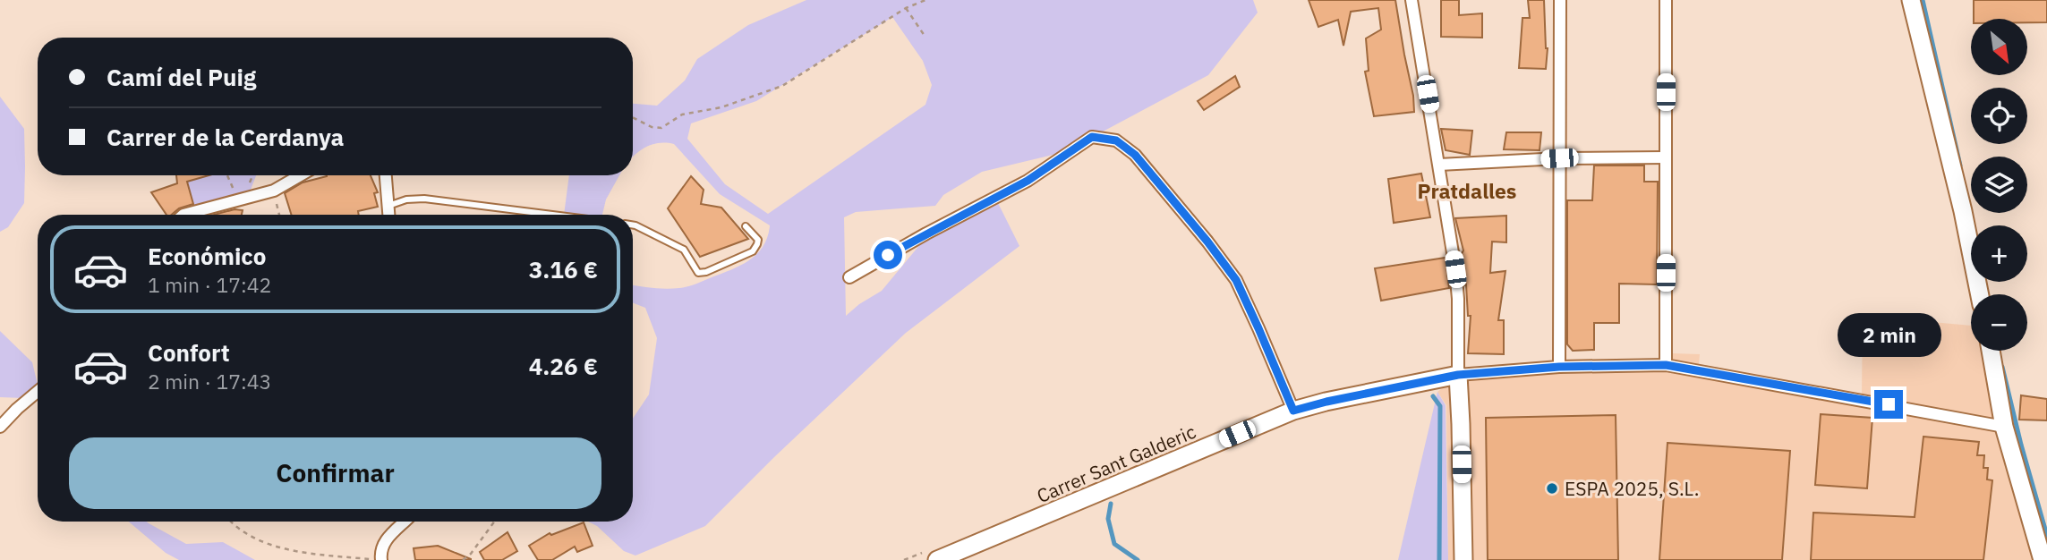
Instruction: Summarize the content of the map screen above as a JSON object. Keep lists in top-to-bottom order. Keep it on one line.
{"streets":{"street":["Carrer Sant Galderic"]},"districts":["Pratdalles"],"places":["ESPA 2025, S.L."],"north":"bottom right","page":{"map_buttons":["+","−"],"banner":["Camí del Puig","Carrer de la Cerdanya"],"list":[{"name":"Económico","note":"1 min · 17:42","value":"3.16 €"},{"name":"Confort","note":"2 min · 17:43","value":"4.26 €"}],"bubble":"2 min","buttons":"Confirmar"}}
